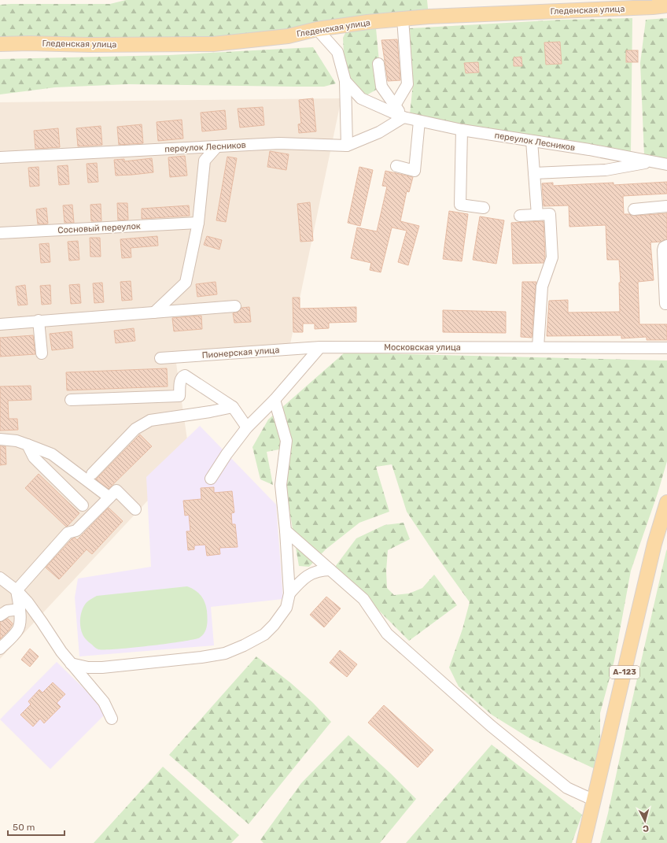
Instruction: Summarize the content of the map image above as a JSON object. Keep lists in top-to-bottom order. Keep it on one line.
{"streets":{"main road":["Гледенская улица","А-123"],"street":["переулок Лесников","Сосновый переулок","Московская улица","Пионерская улица"]},"crossings":[["Гледенская улица","переулок Лесников"],["Московская улица","Пионерская улица"]],"scale_bar":"50 m","north":"bottom"}
